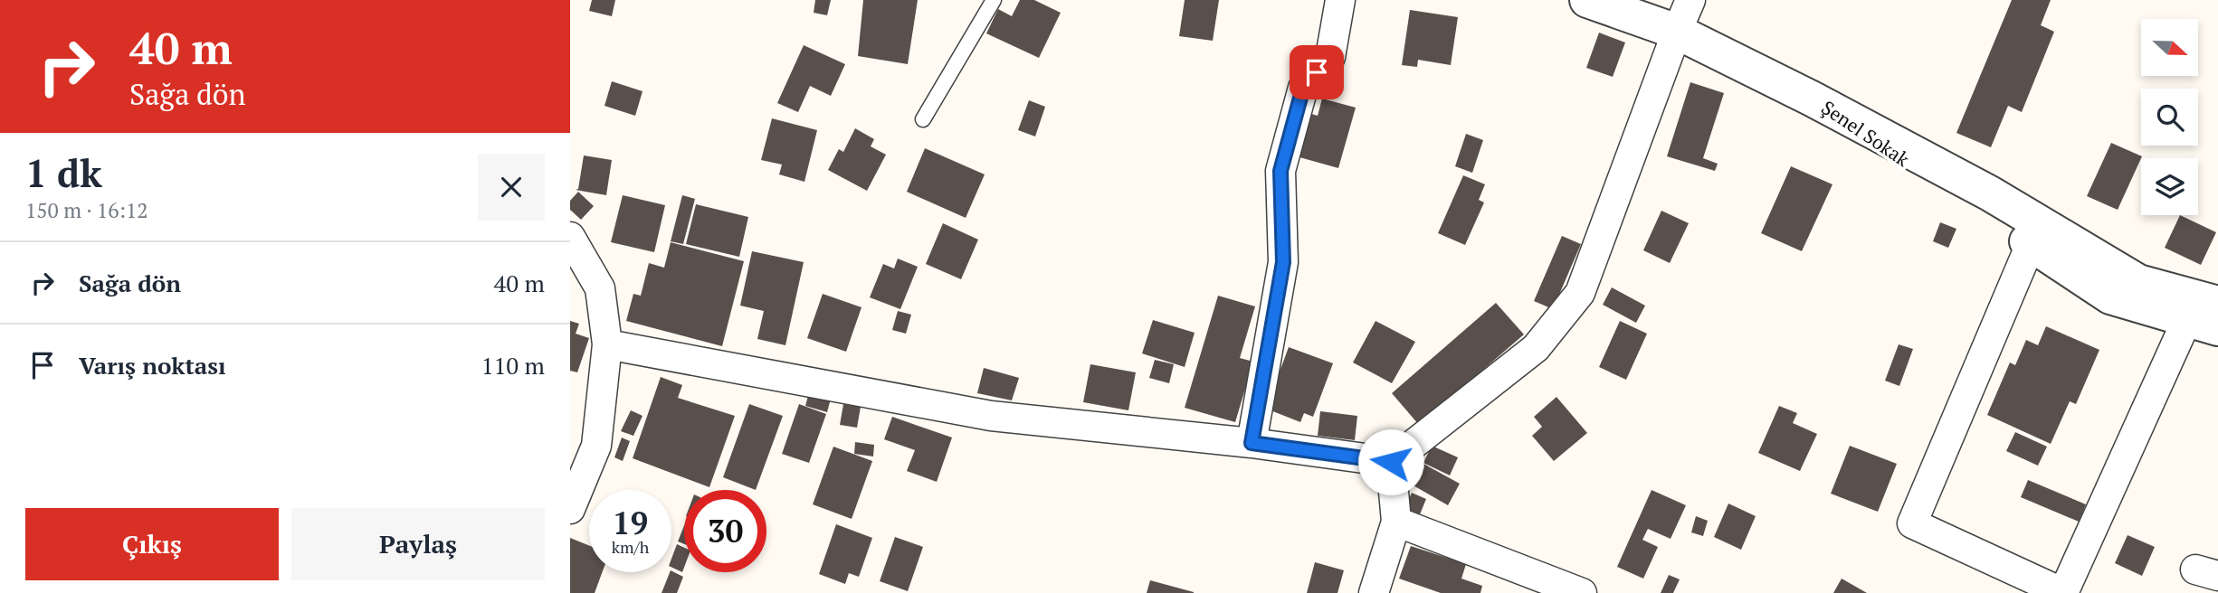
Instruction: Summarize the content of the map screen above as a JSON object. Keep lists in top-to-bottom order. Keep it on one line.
{"streets":{"street":["Şenel Sokak"]},"north":"right","page":{"turn":["40 m","Sağa dön"],"heading":["1 dk","150 m · 16:12"],"list":[{"name":"Sağa dön","value":"40 m"},{"name":"Varış noktası","value":"110 m"}],"speed":"19 km/h","limit":"30","buttons":["Çıkış","Paylaş"]}}
